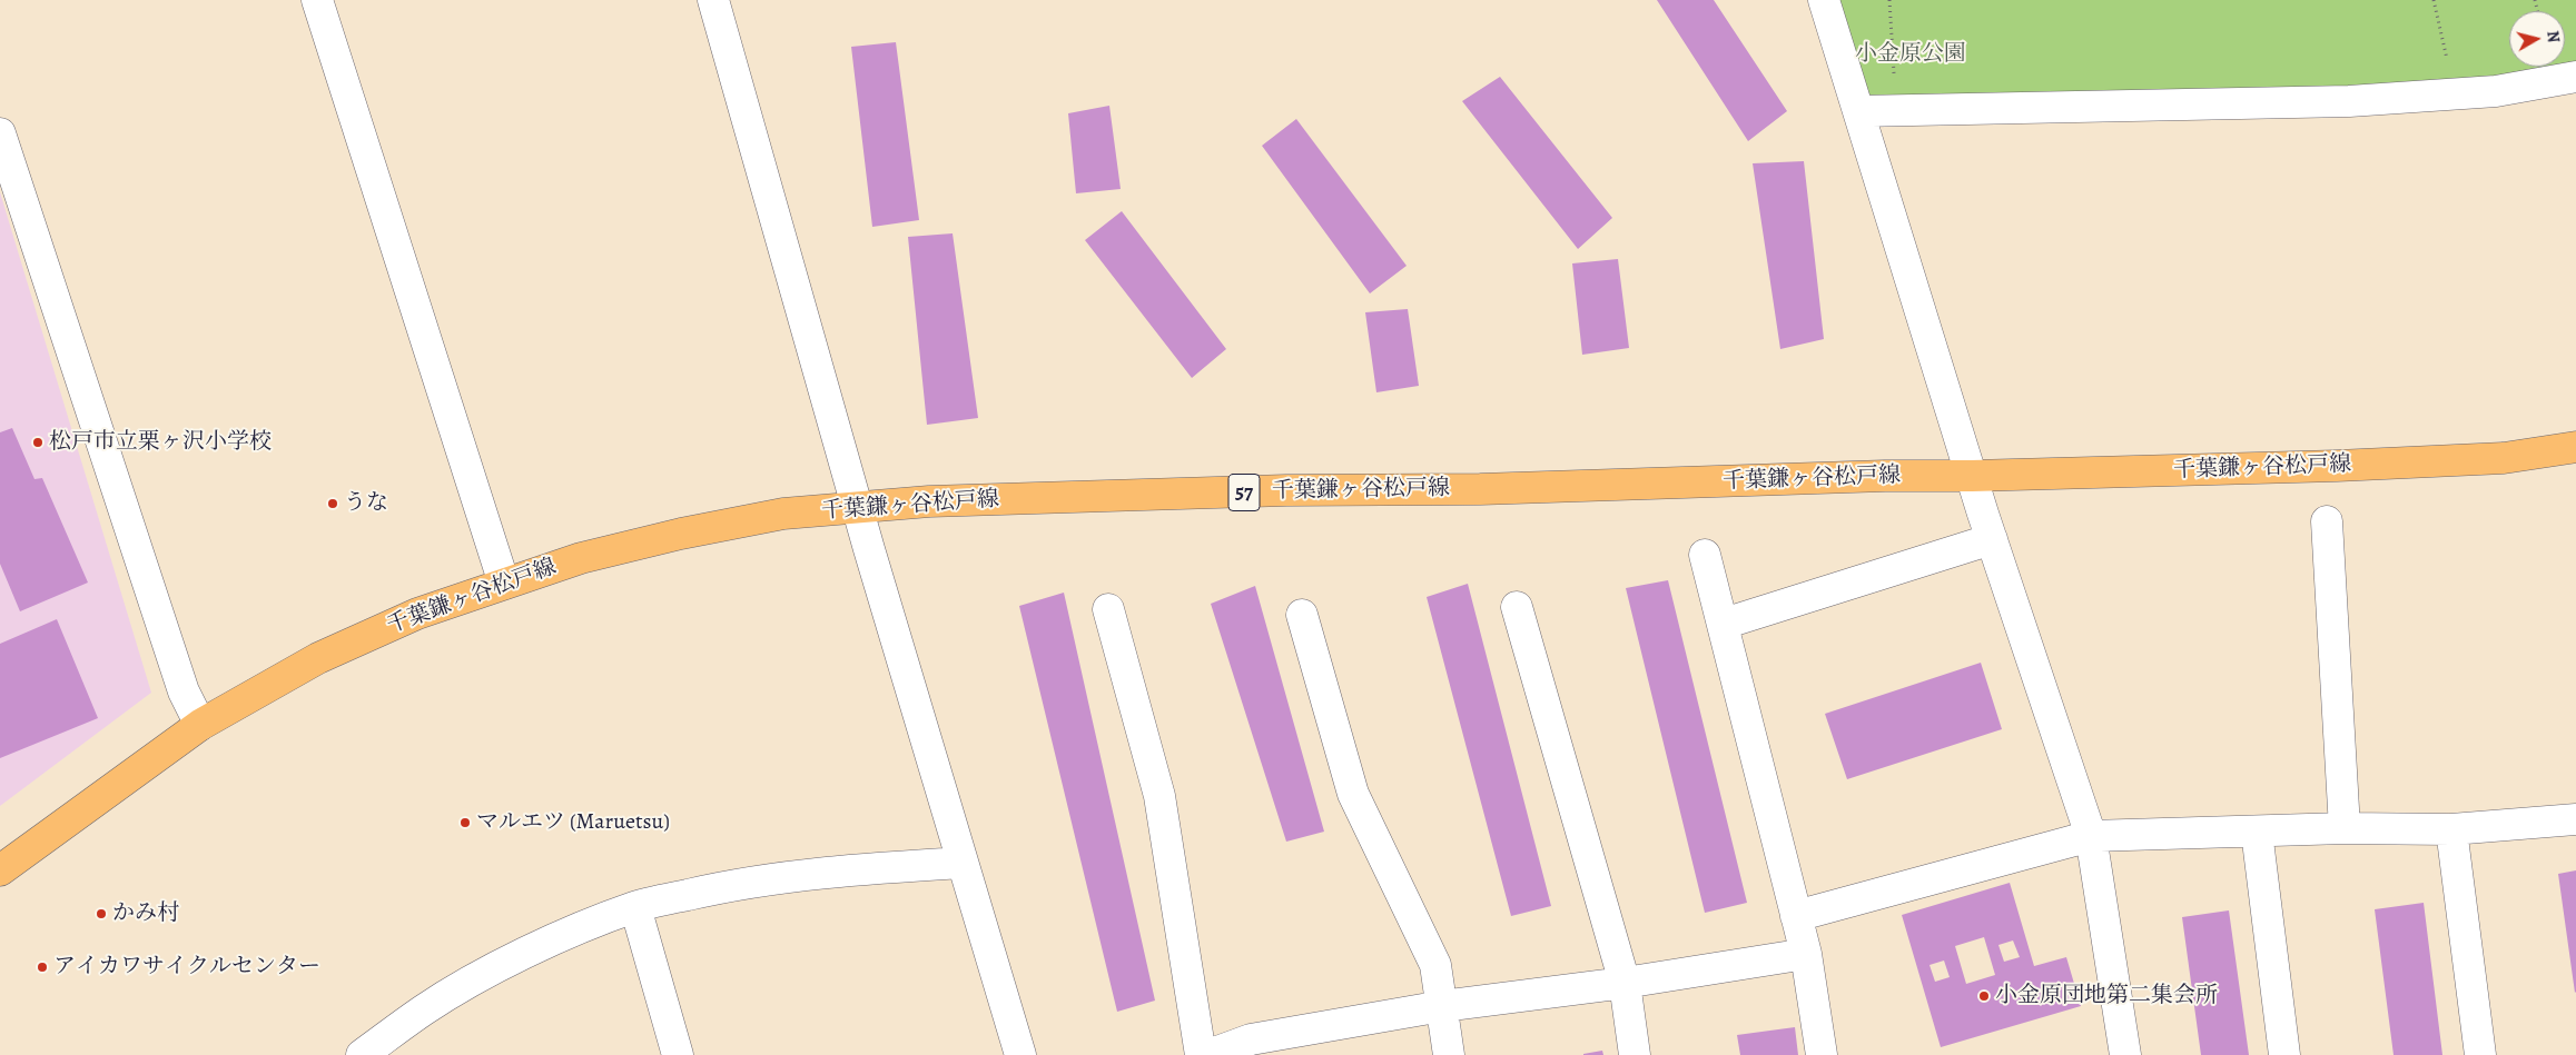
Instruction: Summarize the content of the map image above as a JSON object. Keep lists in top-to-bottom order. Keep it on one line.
{"streets":{"main road":["千葉鎌ヶ谷松戸線","57"]},"parks":["小金原公園"],"places":["松戸市立栗ヶ沢小学校","うな","マルエツ (Maruetsu)","かみ村","アイカワサイクルセンター","小金原団地第二集会所"],"north":"right"}
